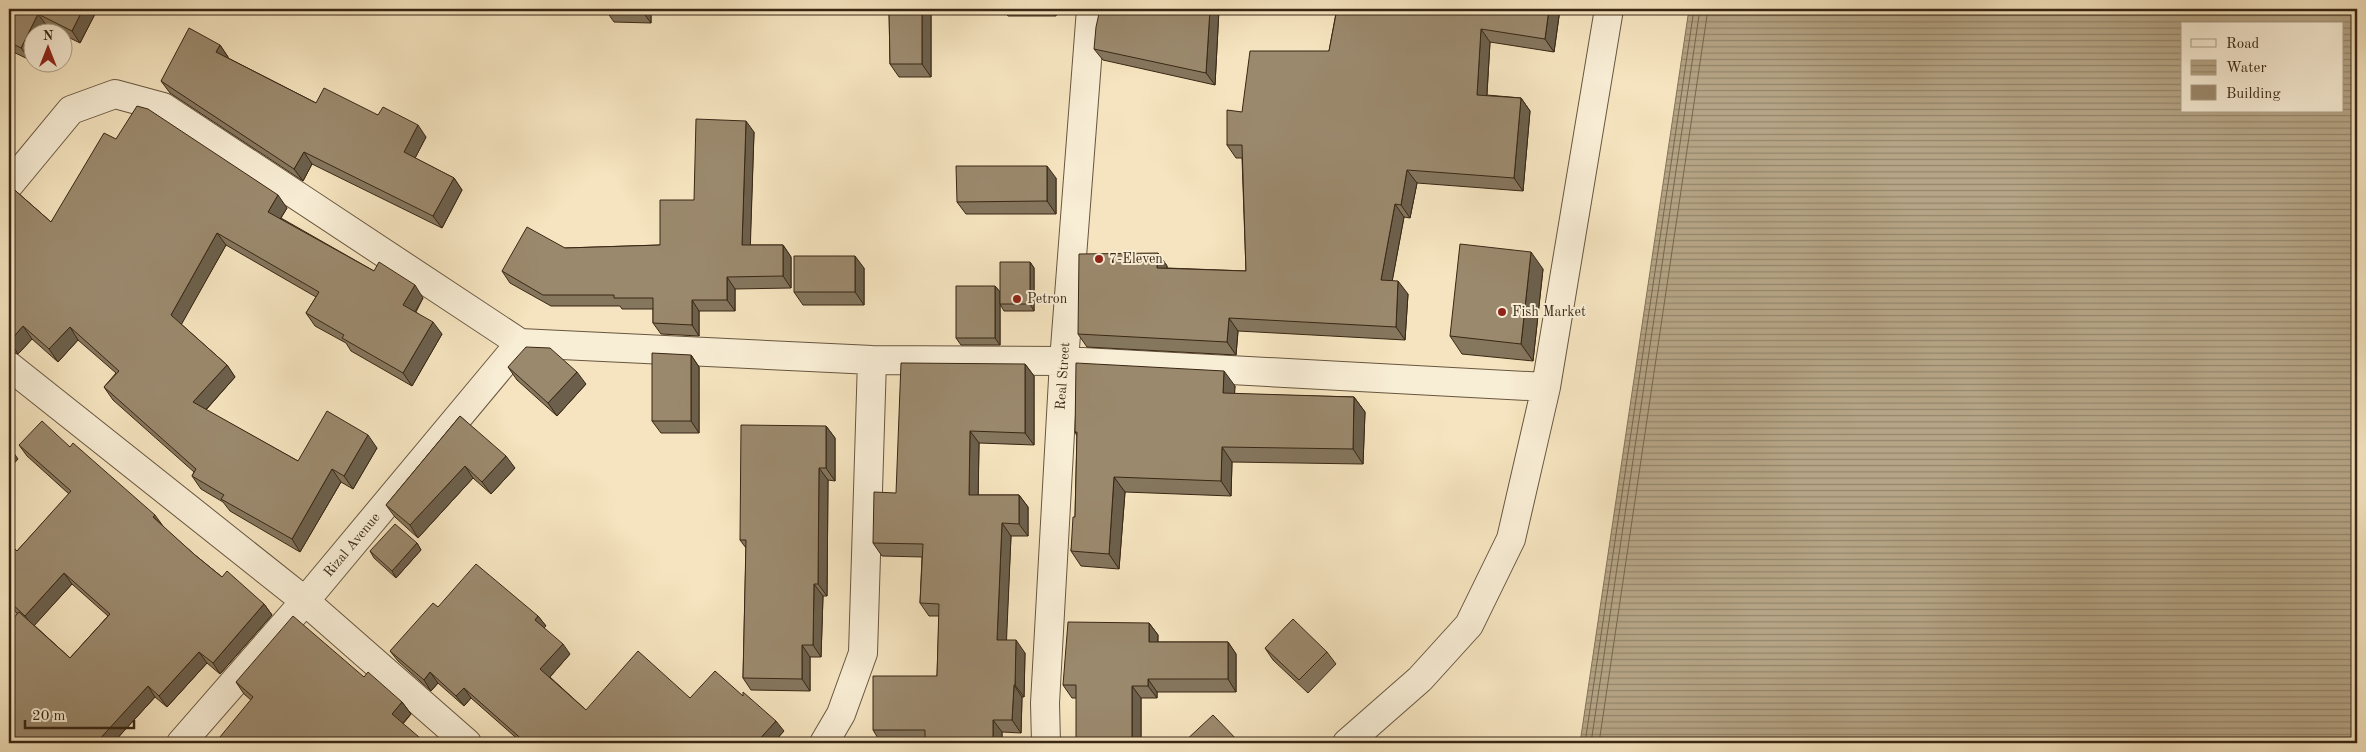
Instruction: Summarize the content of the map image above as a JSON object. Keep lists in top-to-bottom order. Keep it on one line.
{"streets":{"street":["Real Street","Rizal Avenue"]},"places":["7-Eleven","Petron","Fish Market"],"legend":["Road","Water","Building"],"scale_bar":"20 m","north":"top"}
